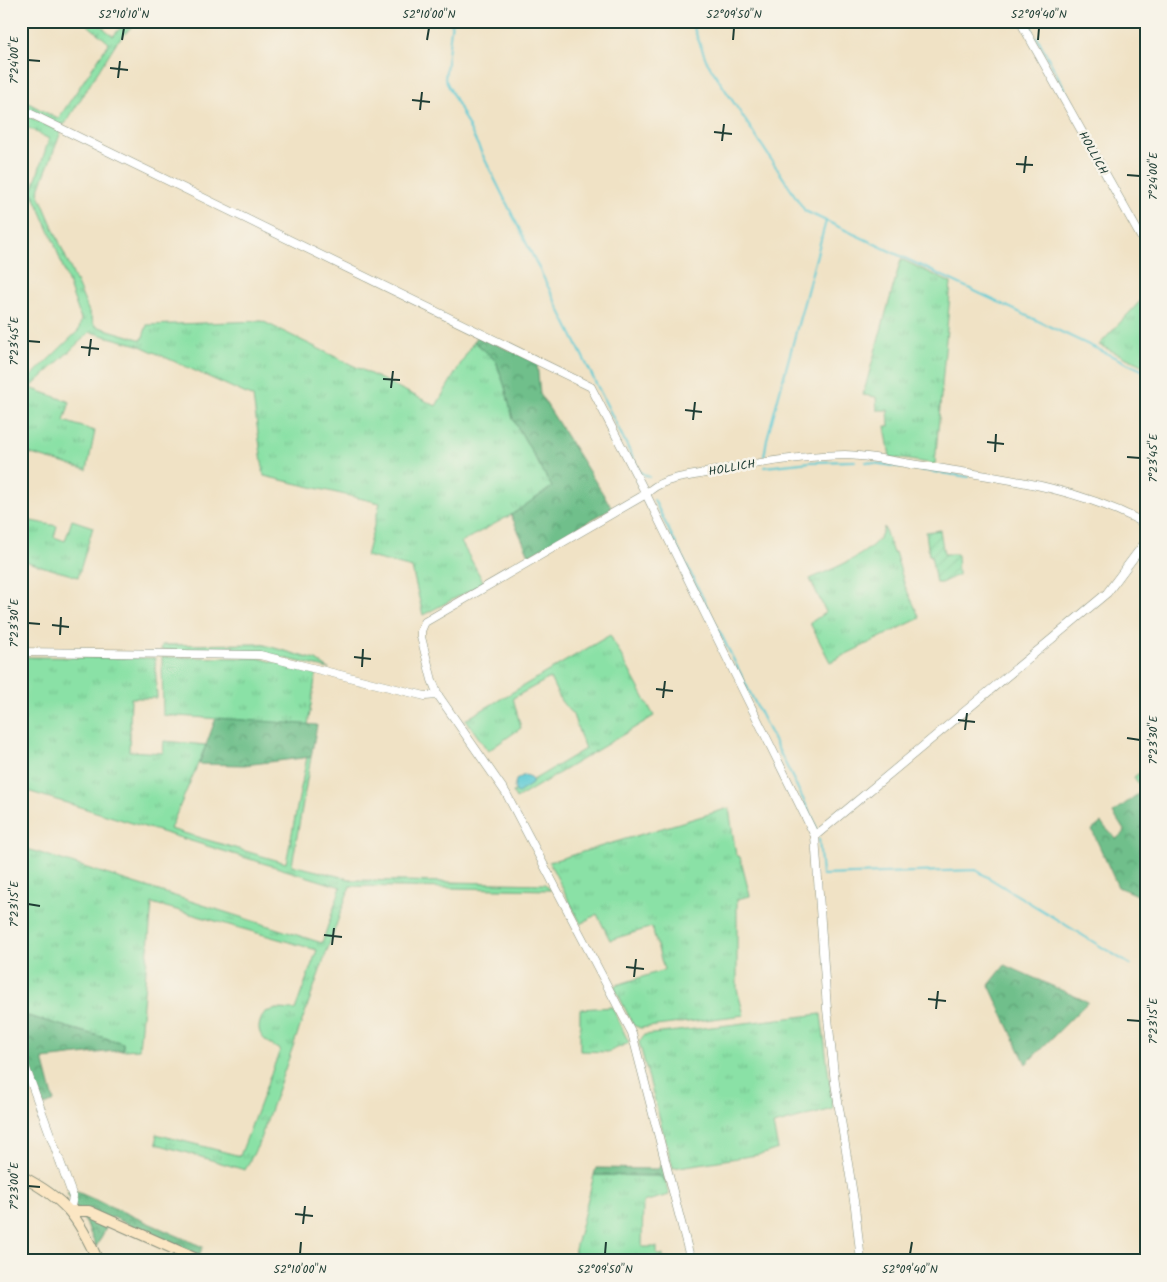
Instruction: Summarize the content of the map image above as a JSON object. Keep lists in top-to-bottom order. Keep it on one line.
{"streets":{"street":["HOLLICH"]},"coordinates":["52°10'10\"N","52°10'00\"N","52°09'50\"N","52°09'40\"N","7°24'00\"E","7°23'45\"E","7°23'30\"E","7°23'15\"E","7°23'00\"E"]}
